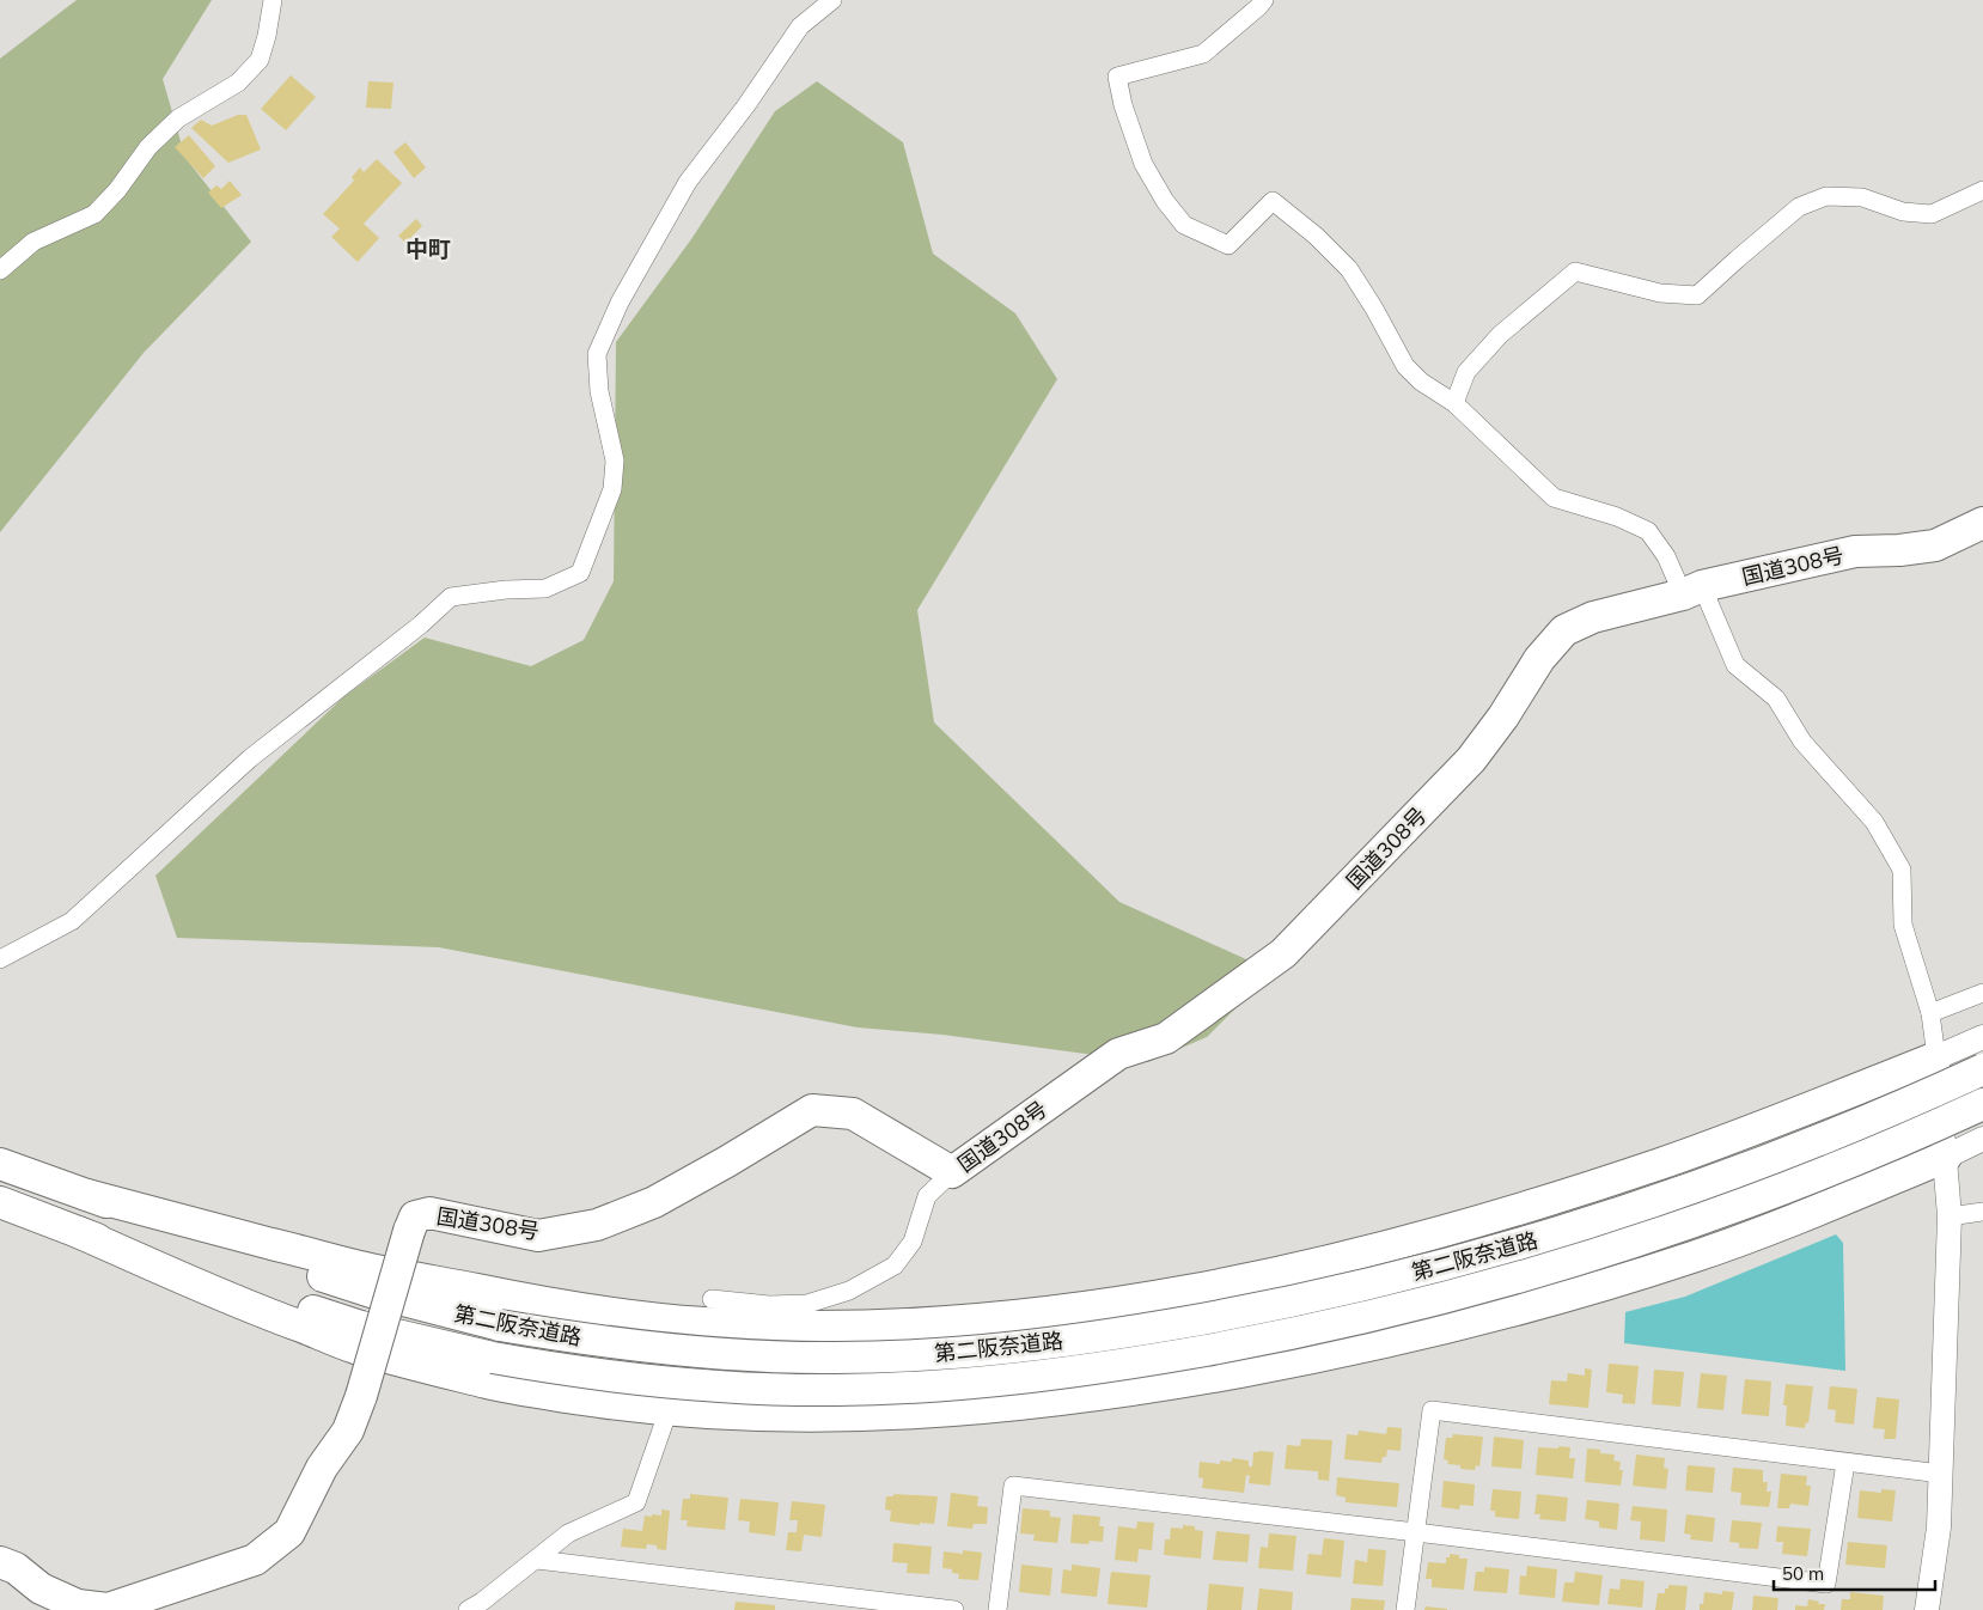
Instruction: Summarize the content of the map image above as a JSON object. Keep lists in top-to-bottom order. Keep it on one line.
{"streets":{"highway":["国道308号","第二阪奈道路"]},"districts":["中町"],"scale_bar":"50 m"}
